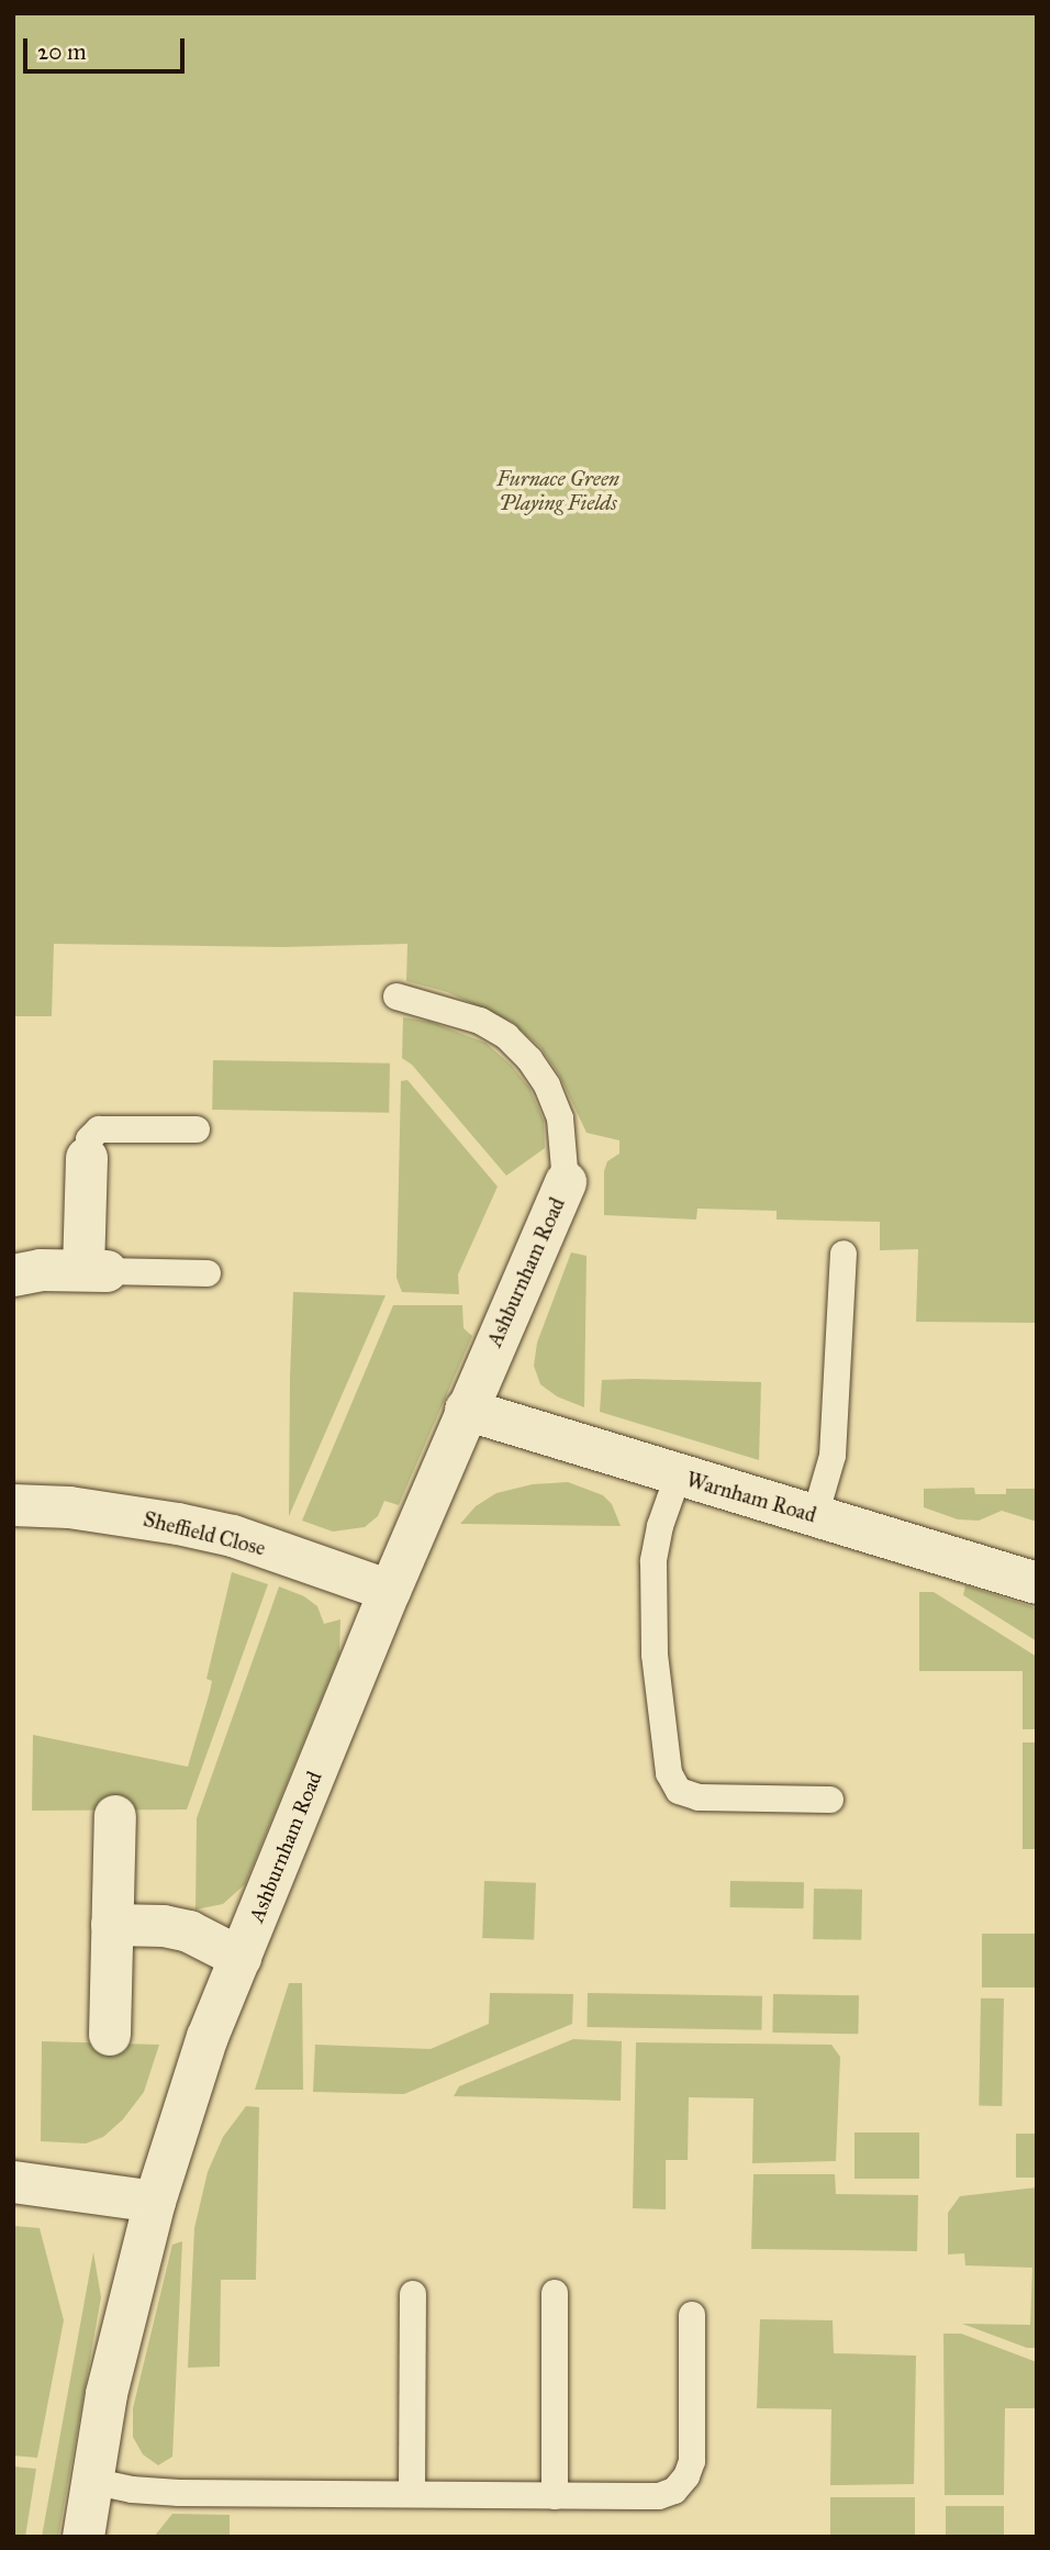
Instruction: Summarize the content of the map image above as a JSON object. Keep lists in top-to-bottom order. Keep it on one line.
{"streets":{"street":["Ashburnham Road","Warnham Road","Sheffield Close"]},"crossings":[["Ashburnham Road","Warnham Road"],["Ashburnham Road","Sheffield Close"]],"parks":["Furnace Green Playing Fields"],"scale_bar":"20 m"}
